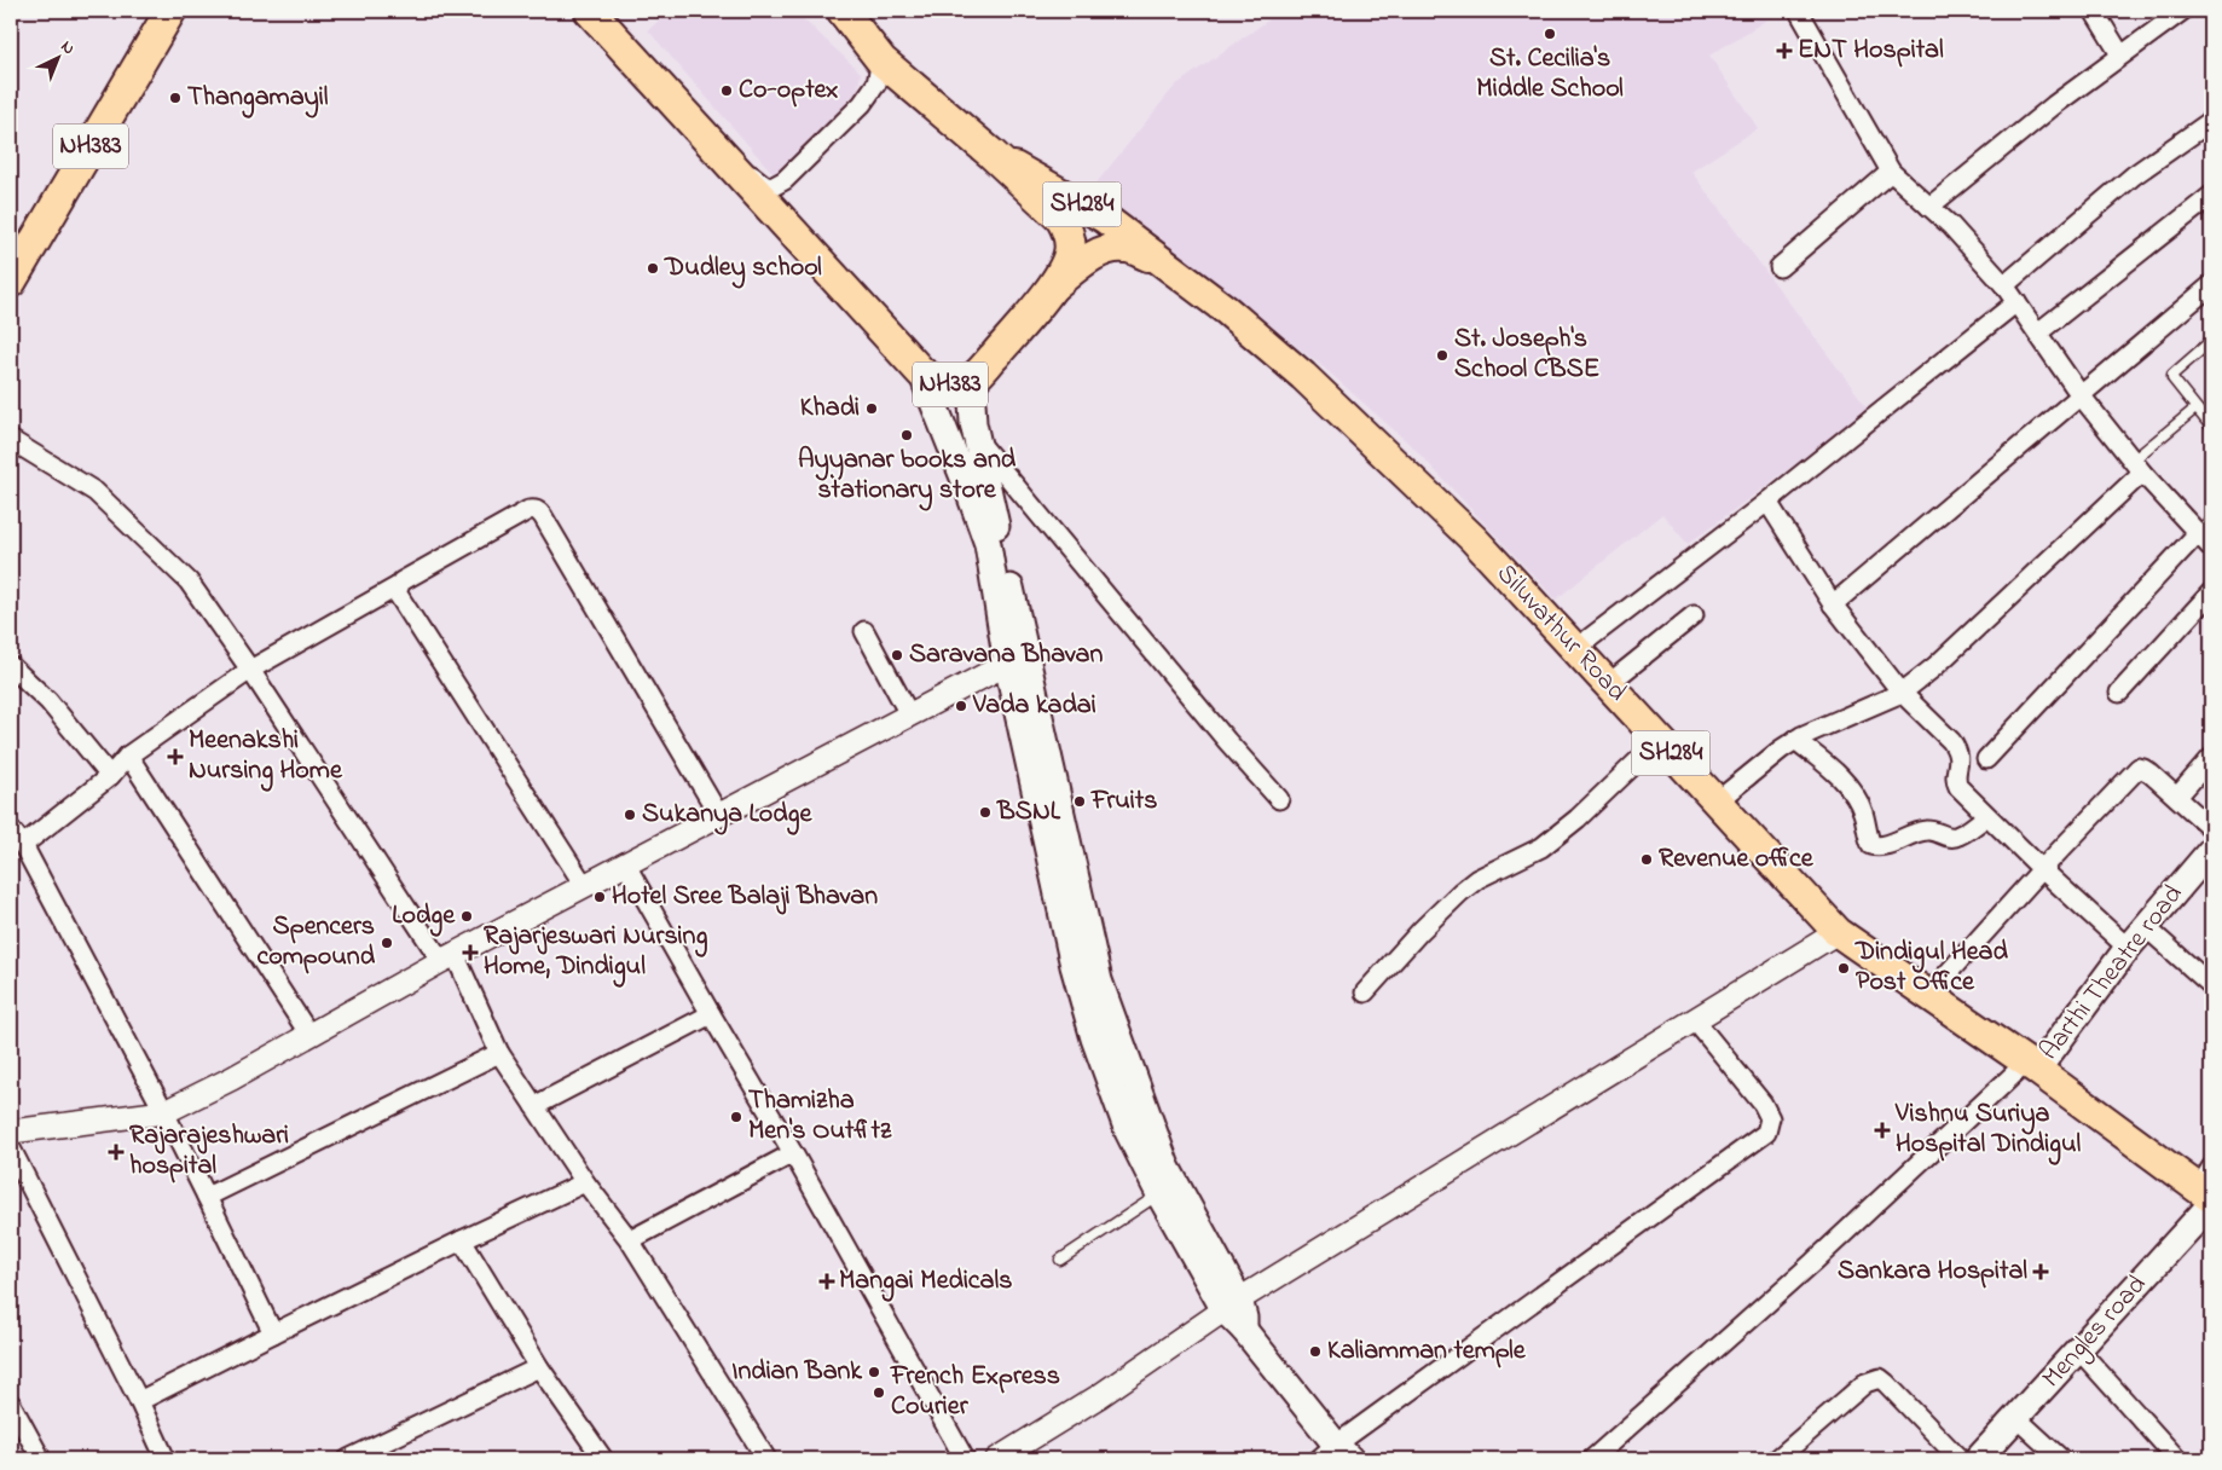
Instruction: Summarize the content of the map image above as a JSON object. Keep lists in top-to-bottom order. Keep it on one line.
{"streets":{"highway":["NH383"],"main road":["SH284","Siluvathur Road","Aarthi Theatre road","Mengles road"]},"crossings":[["NH383","Siluvathur Road"],["Siluvathur Road","Aarthi Theatre road"],["Siluvathur Road","Mengles road"]],"places":{"other":["St. Cecilia's Middle School","Co-optex","Thangamayil","Dudley school","St. Joseph's School CBSE","Khadi","Ayyanar books and stationary store","Saravana Bhavan","Vada kadai","Fruits","BSNL","Sukanya Lodge","Revenue office","Hotel Sree Balaji Bhavan","Lodge","Spencers compound","Dindigul Head Post Office","Thamizha Men's Outfitz","Kaliamman temple","Indian Bank","French Express Courier"],"health":["ENT Hospital","Meenakshi Nursing Home","Rajarjeswari Nursing Home, Dindigul","Vishnu Suriya Hospital Dindigul","Rajarajeshwari hospital","Sankara Hospital","Mangai Medicals"]},"north":"top right"}
